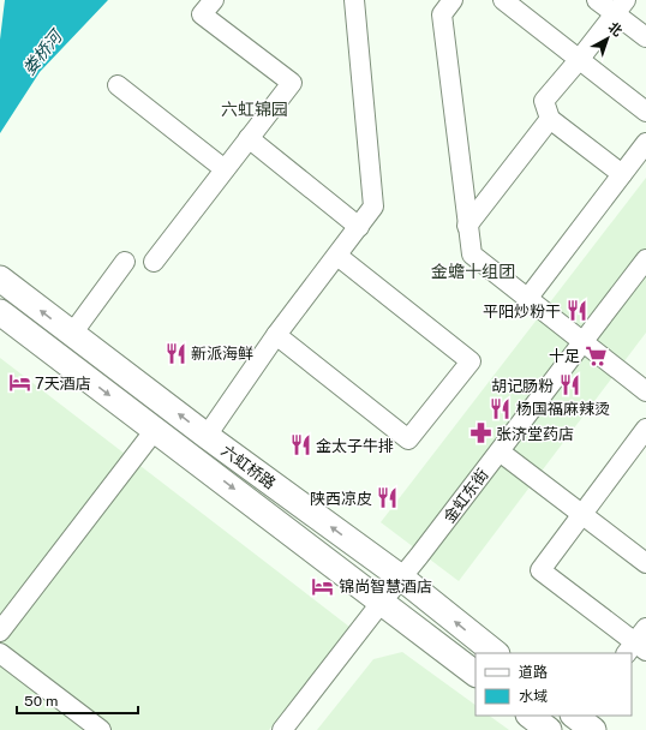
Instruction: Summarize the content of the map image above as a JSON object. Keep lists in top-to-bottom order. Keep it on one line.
{"streets":{"main road":["六虹桥路"],"street":["金虹东街"]},"crossings":[["六虹桥路","金虹东街"]],"districts":["六虹锦园","金蟾十组团"],"water":["娄桥河"],"places":{"restaurant":["平阳炒粉干","新派海鲜","胡记肠粉","杨国福麻辣烫","金太子牛排","陕西凉皮"],"supermarket":["十足"],"hotel":["7天酒店","锦尚智慧酒店"],"pharmacy":["张济堂药店"]},"legend":["道路","水域"],"scale_bar":"50 m","north":"top right"}
